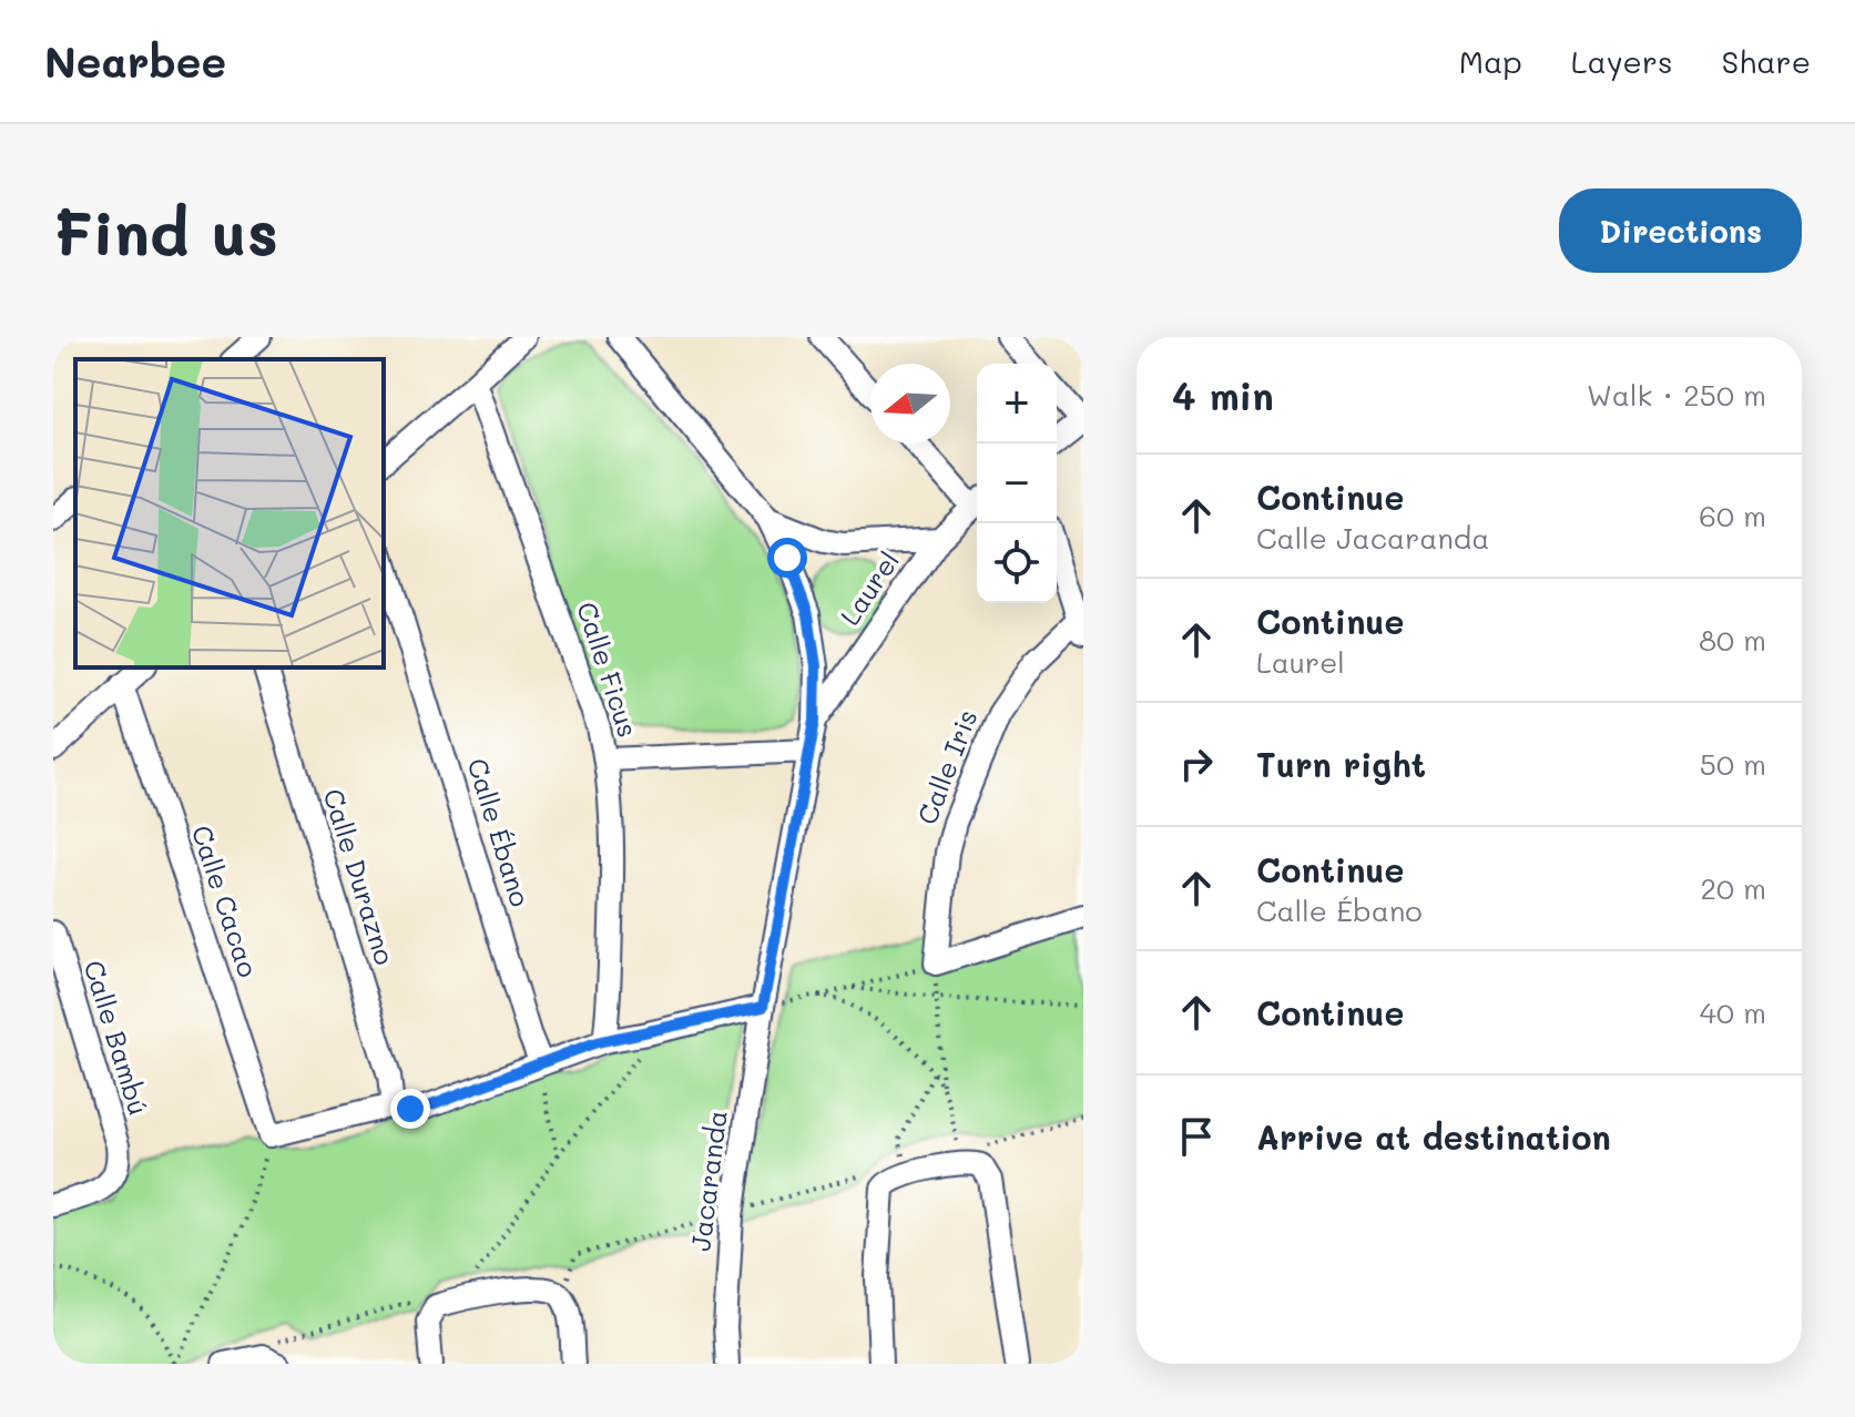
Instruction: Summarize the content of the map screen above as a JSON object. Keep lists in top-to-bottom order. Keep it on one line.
{"streets":{"street":["Laurel","Calle Ficus","Calle Iris","Calle Ébano","Calle Durazno","Calle Cacao","Calle Bambú","Jacaranda"]},"north":"left","page":{"header":"Nearbee","nav":["Map","Layers","Share"],"buttons":"Directions","title":"Find us","heading":["4 min","Walk · 250 m"],"map_buttons":["+","−"],"list":[["Continue","Calle Jacaranda","60 m"],["Continue","Laurel","80 m"],["Turn right","50 m"],["Continue","Calle Ébano","20 m"],["Continue","40 m"],"Arrive at destination"]}}
